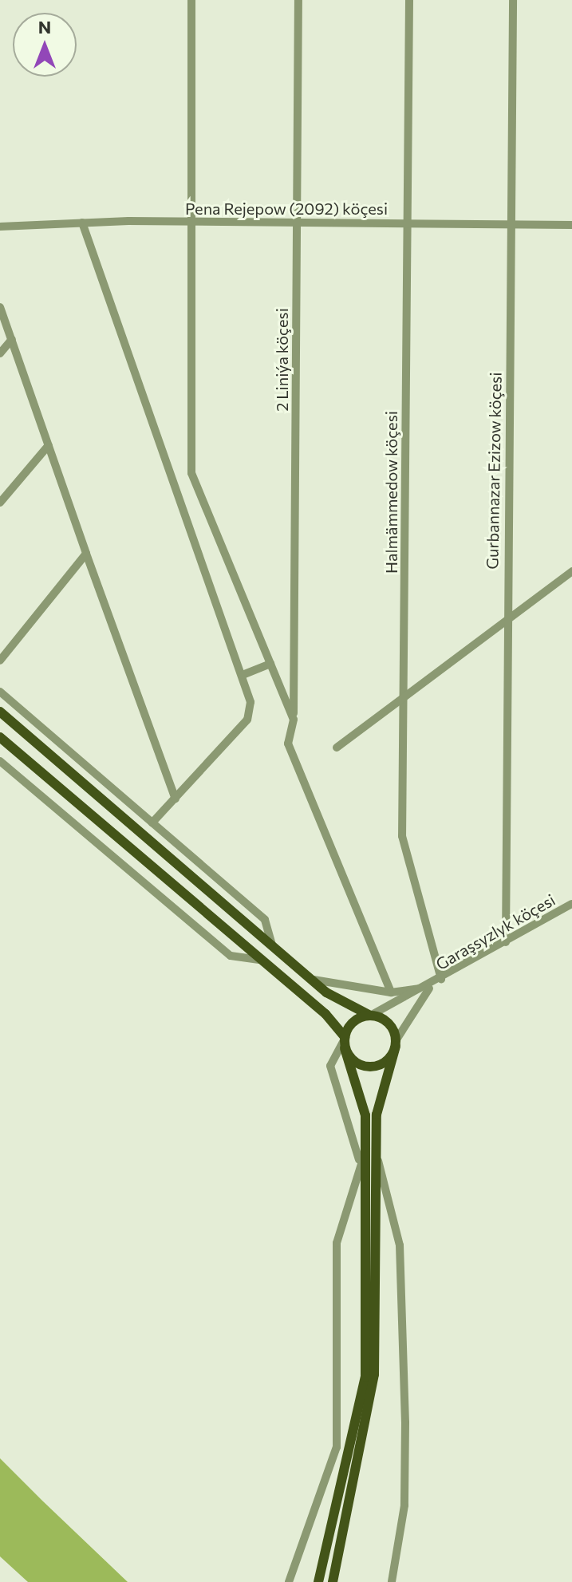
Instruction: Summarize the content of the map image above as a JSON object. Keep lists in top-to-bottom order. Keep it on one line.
{"streets":{"street":["Pena Rejepow (2092) köçesi","2 Liniýa köçesi","Gurbannazar Ezizow köçesi","Halmämmedow köçesi","Garaşsyzlyk köçesi"]},"crossings":[["Pena Rejepow (2092) köçesi","2 Liniýa köçesi"],["Pena Rejepow (2092) köçesi","Gurbannazar Ezizow köçesi"],["Pena Rejepow (2092) köçesi","Halmämmedow köçesi"],["Gurbannazar Ezizow köçesi","Garaşsyzlyk köçesi"],["Halmämmedow köçesi","Garaşsyzlyk köçesi"]],"north":"top"}
